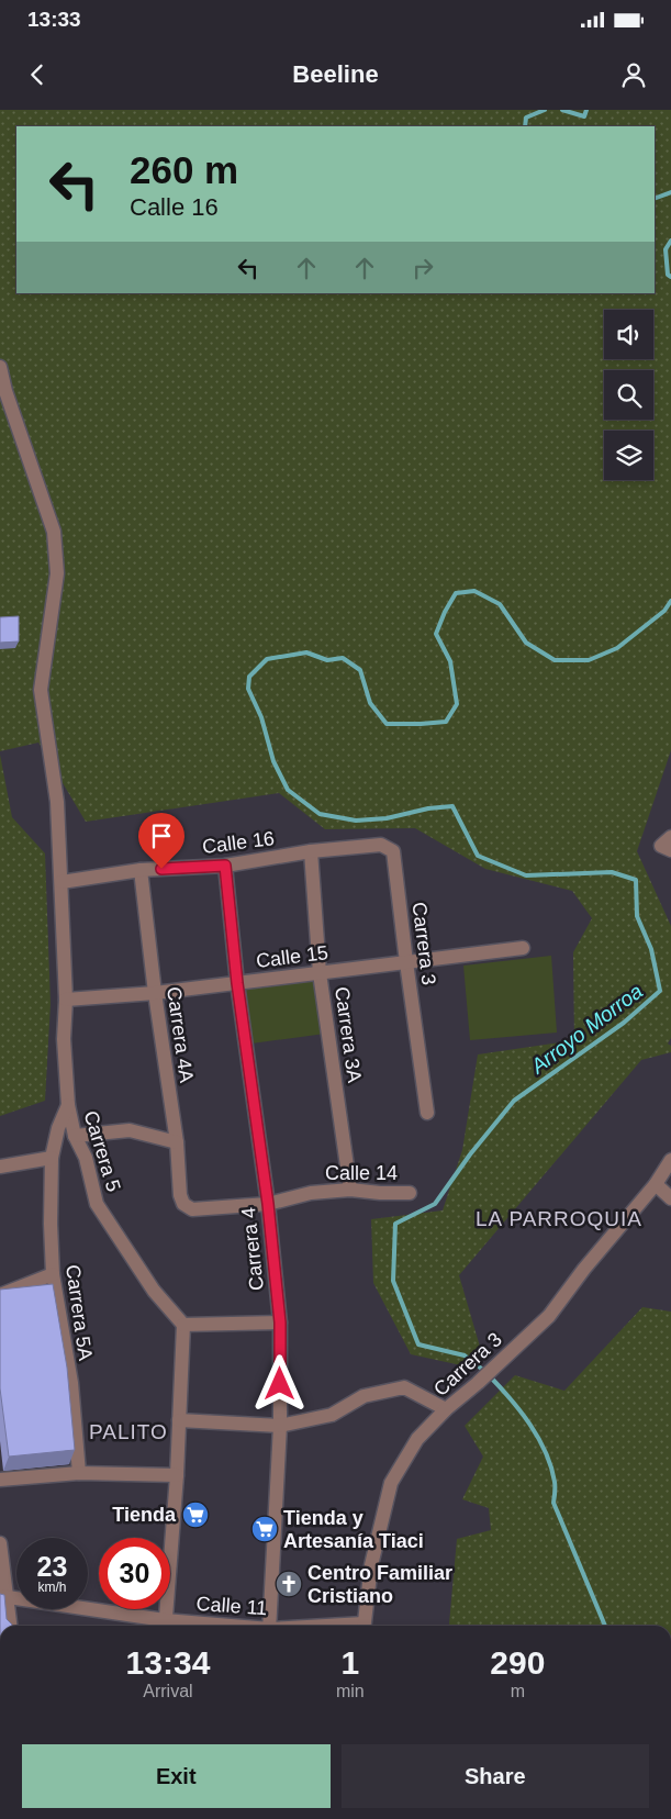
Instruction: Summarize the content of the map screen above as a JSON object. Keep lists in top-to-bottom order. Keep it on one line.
{"streets":{"street":["Calle 16","Carrera 3","Calle 15","Carrera 4A","Carrera 3A","Carrera 5","Calle 14","Carrera 4","Carrera 5A","Calle 11"]},"crossings":[["Calle 16","Carrera 3"],["Calle 16","Carrera 4A"],["Calle 16","Carrera 3A"],["Calle 16","Carrera 5"],["Calle 16","Carrera 4"],["Carrera 3","Calle 15"],["Calle 15","Carrera 4A"],["Calle 15","Carrera 3A"],["Calle 15","Carrera 5"],["Calle 15","Carrera 4"],["Carrera 4A","Calle 14"],["Carrera 3A","Calle 14"],["Carrera 5","Carrera 5A"],["Calle 14","Carrera 4"]],"districts":["LA PARROQUIA","PALITO"],"water":["Arroyo Morroa"],"places":{"supermarket":["Tienda","Tienda y Artesanía Tiaci"],"church":["Centro Familiar Cristiano"]},"page":{"status":"13:33","header":"Beeline","turn":["260 m","Calle 16"],"speed":"23 km/h","limit":"30","eta":["13:34","Arrival","1","min","290","m"],"buttons":["Exit","Share"]}}
